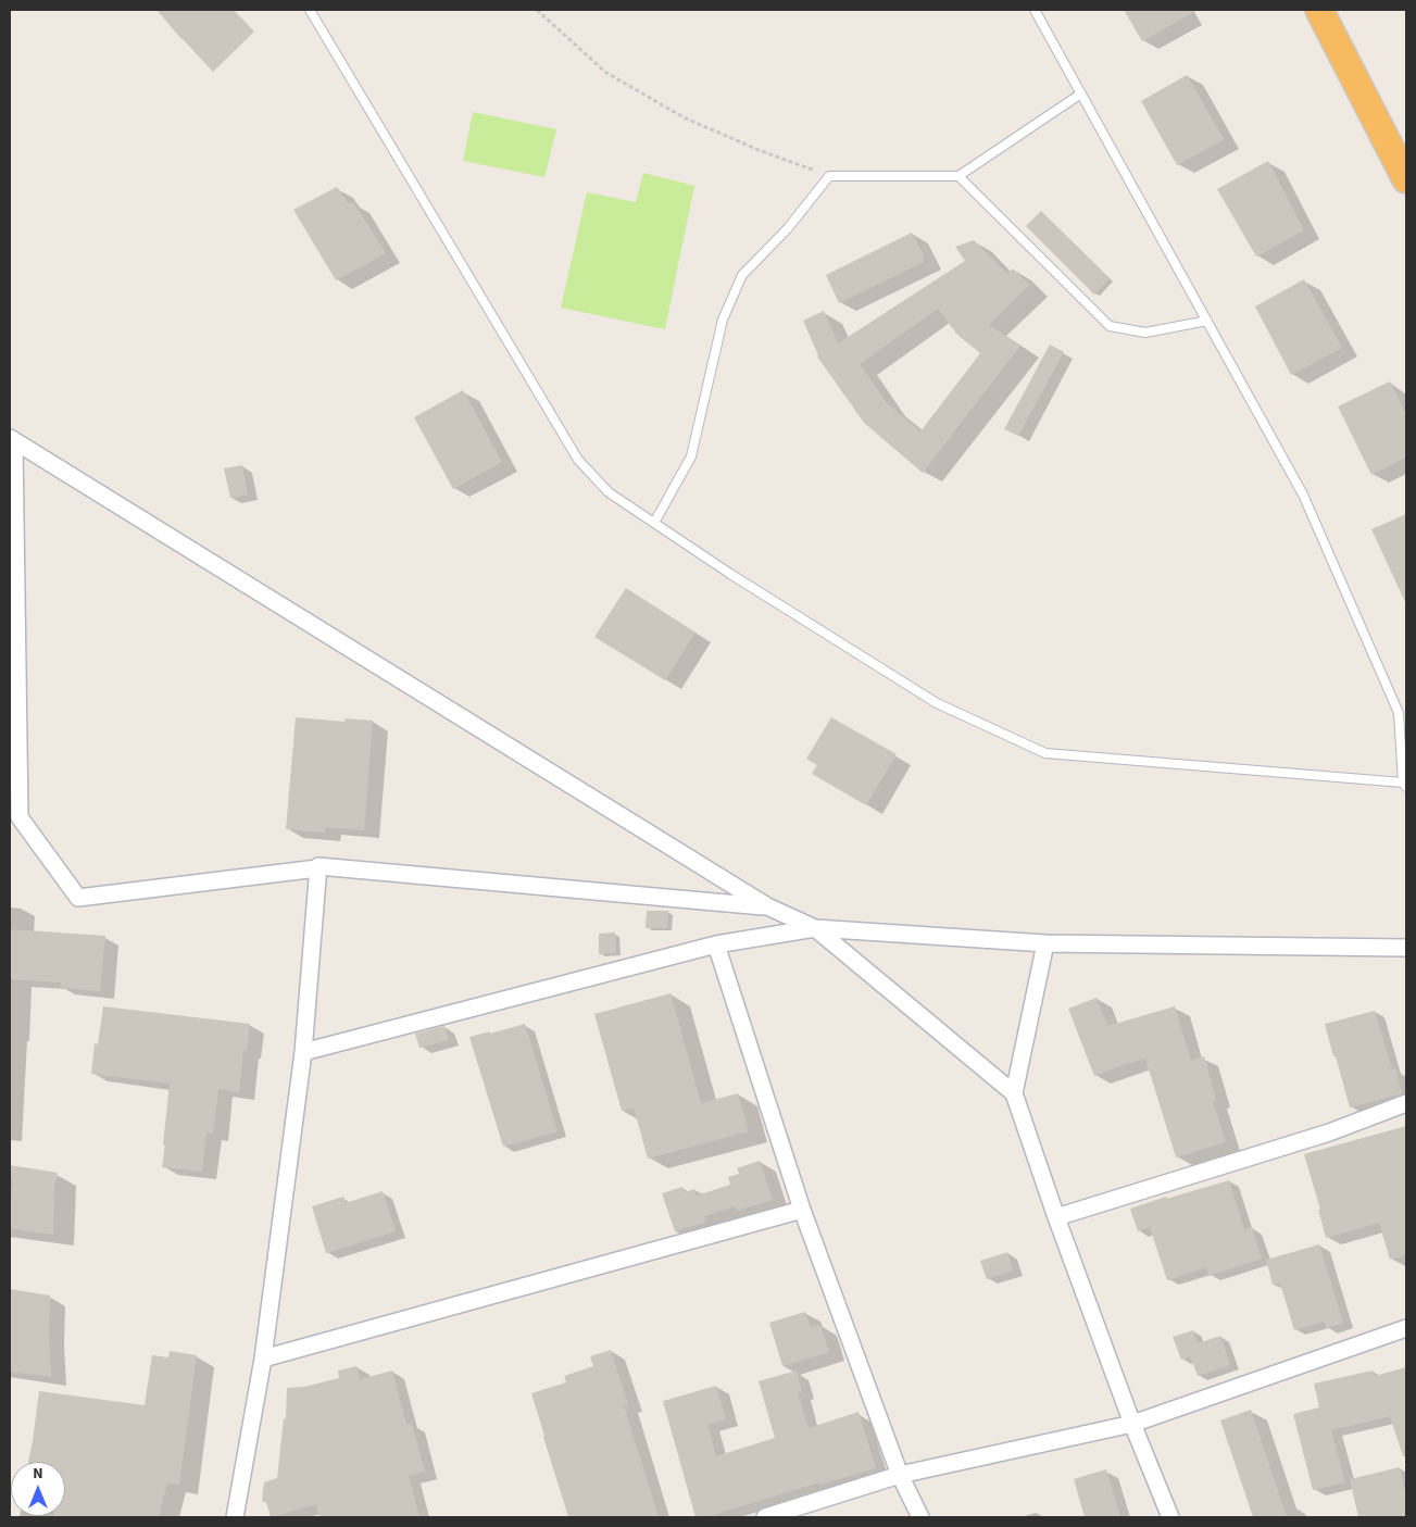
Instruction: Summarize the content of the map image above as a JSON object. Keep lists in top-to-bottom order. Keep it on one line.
{"north":"top"}
